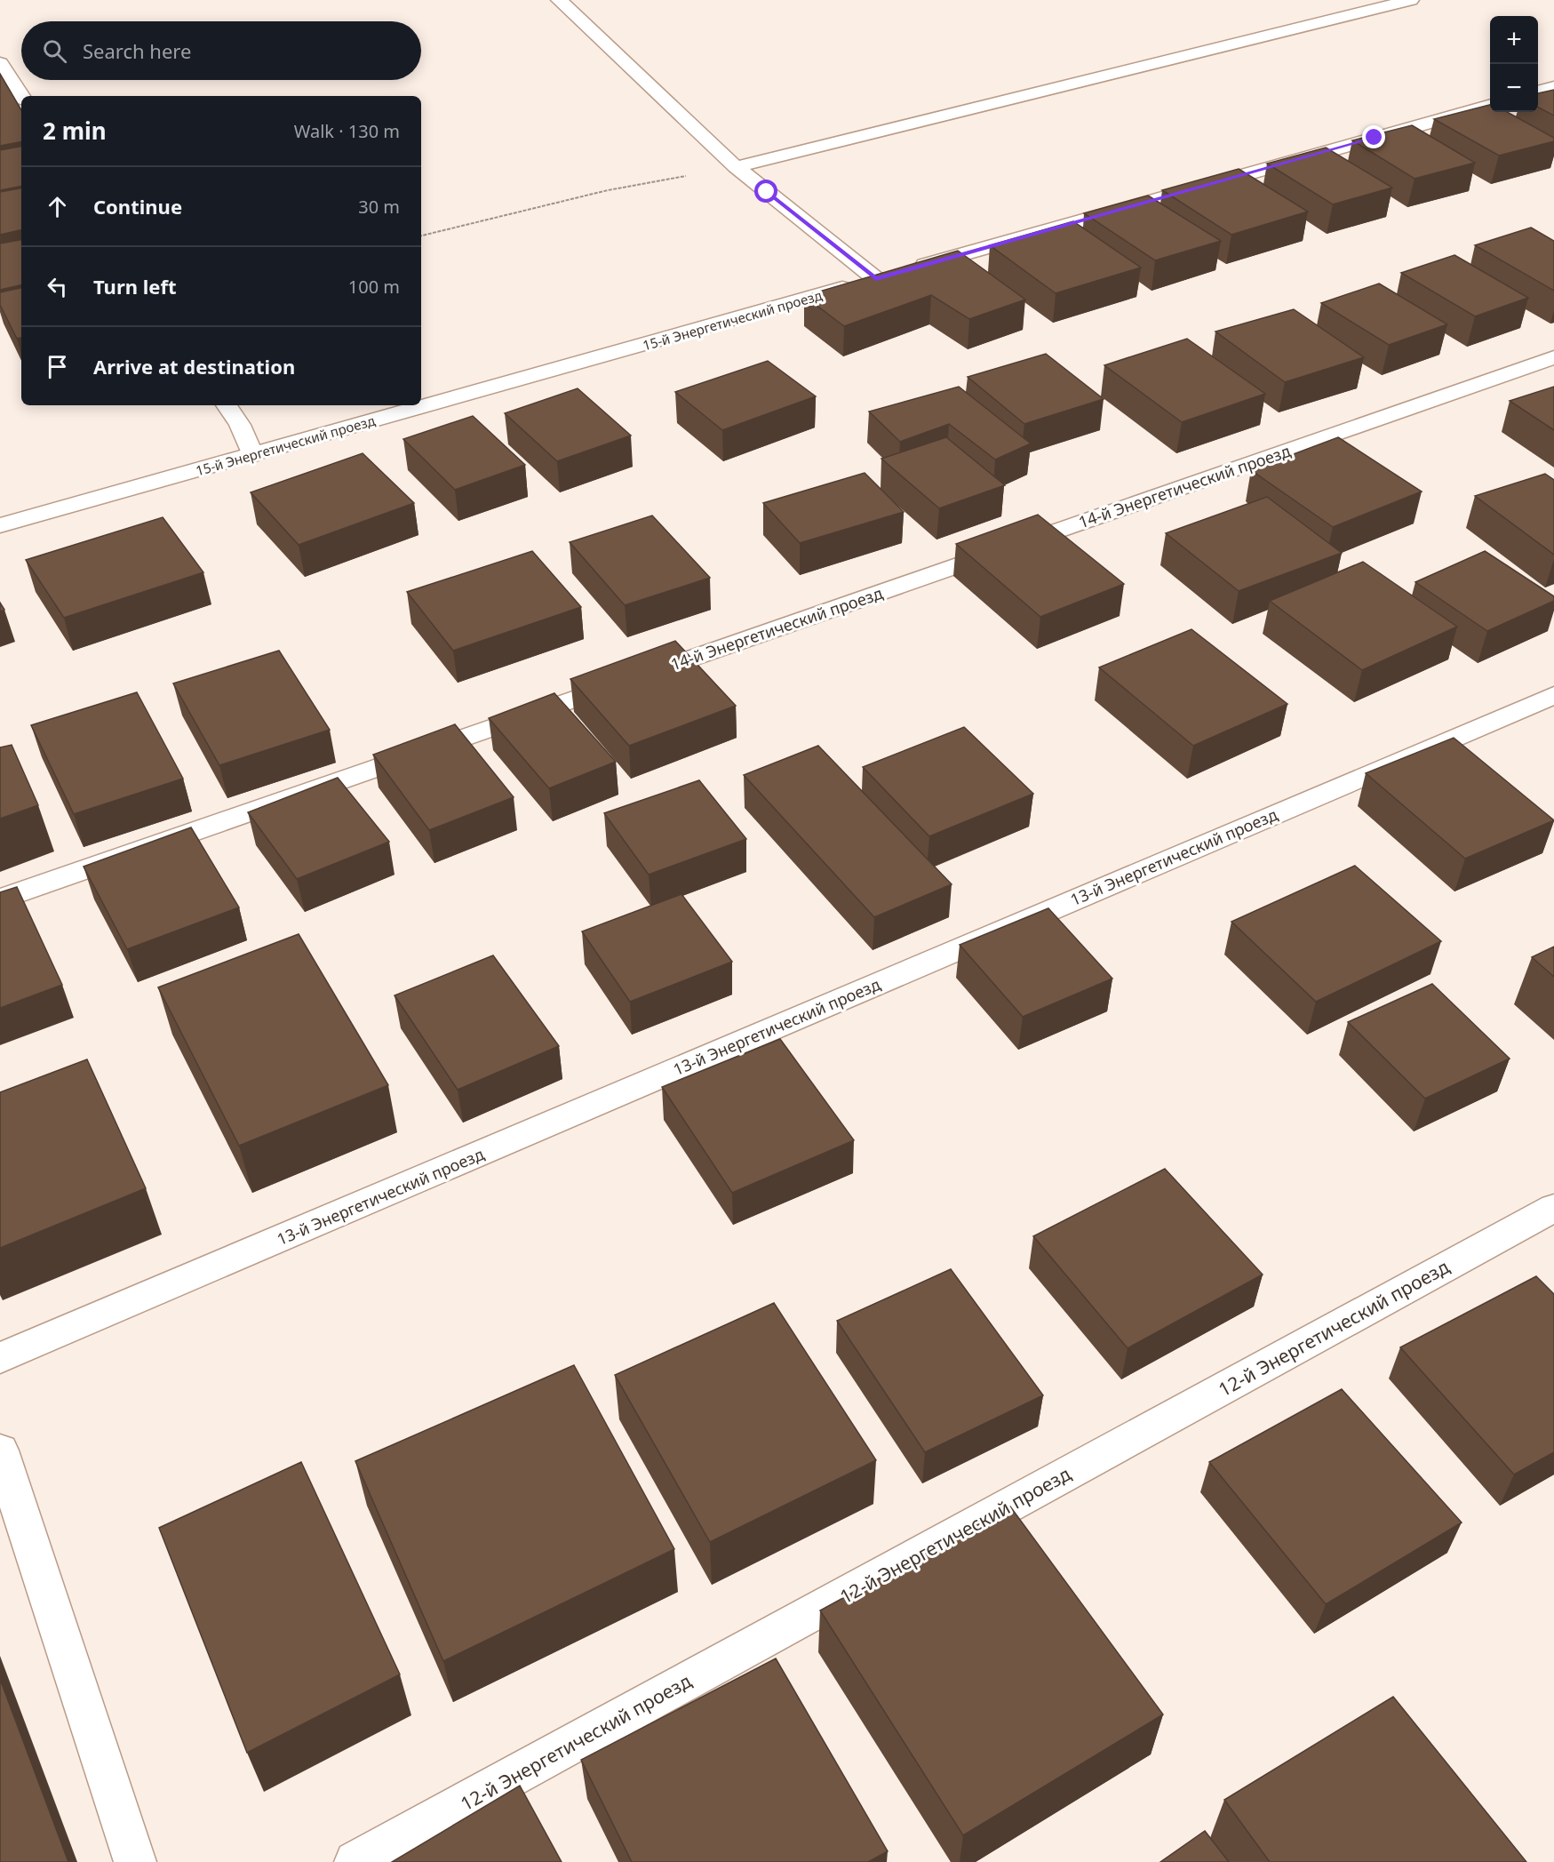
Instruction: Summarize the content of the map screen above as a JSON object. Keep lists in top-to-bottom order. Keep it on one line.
{"streets":{"street":["15-й Энергетический проезд","14-й Энергетический проезд","13-й Энергетический проезд","12-й Энергетический проезд"]},"page":{"map_buttons":["+","−"],"search":"Search here","heading":["2 min","Walk · 130 m"],"list":[["Continue","30 m"],["Turn left","100 m"],"Arrive at destination"]}}
